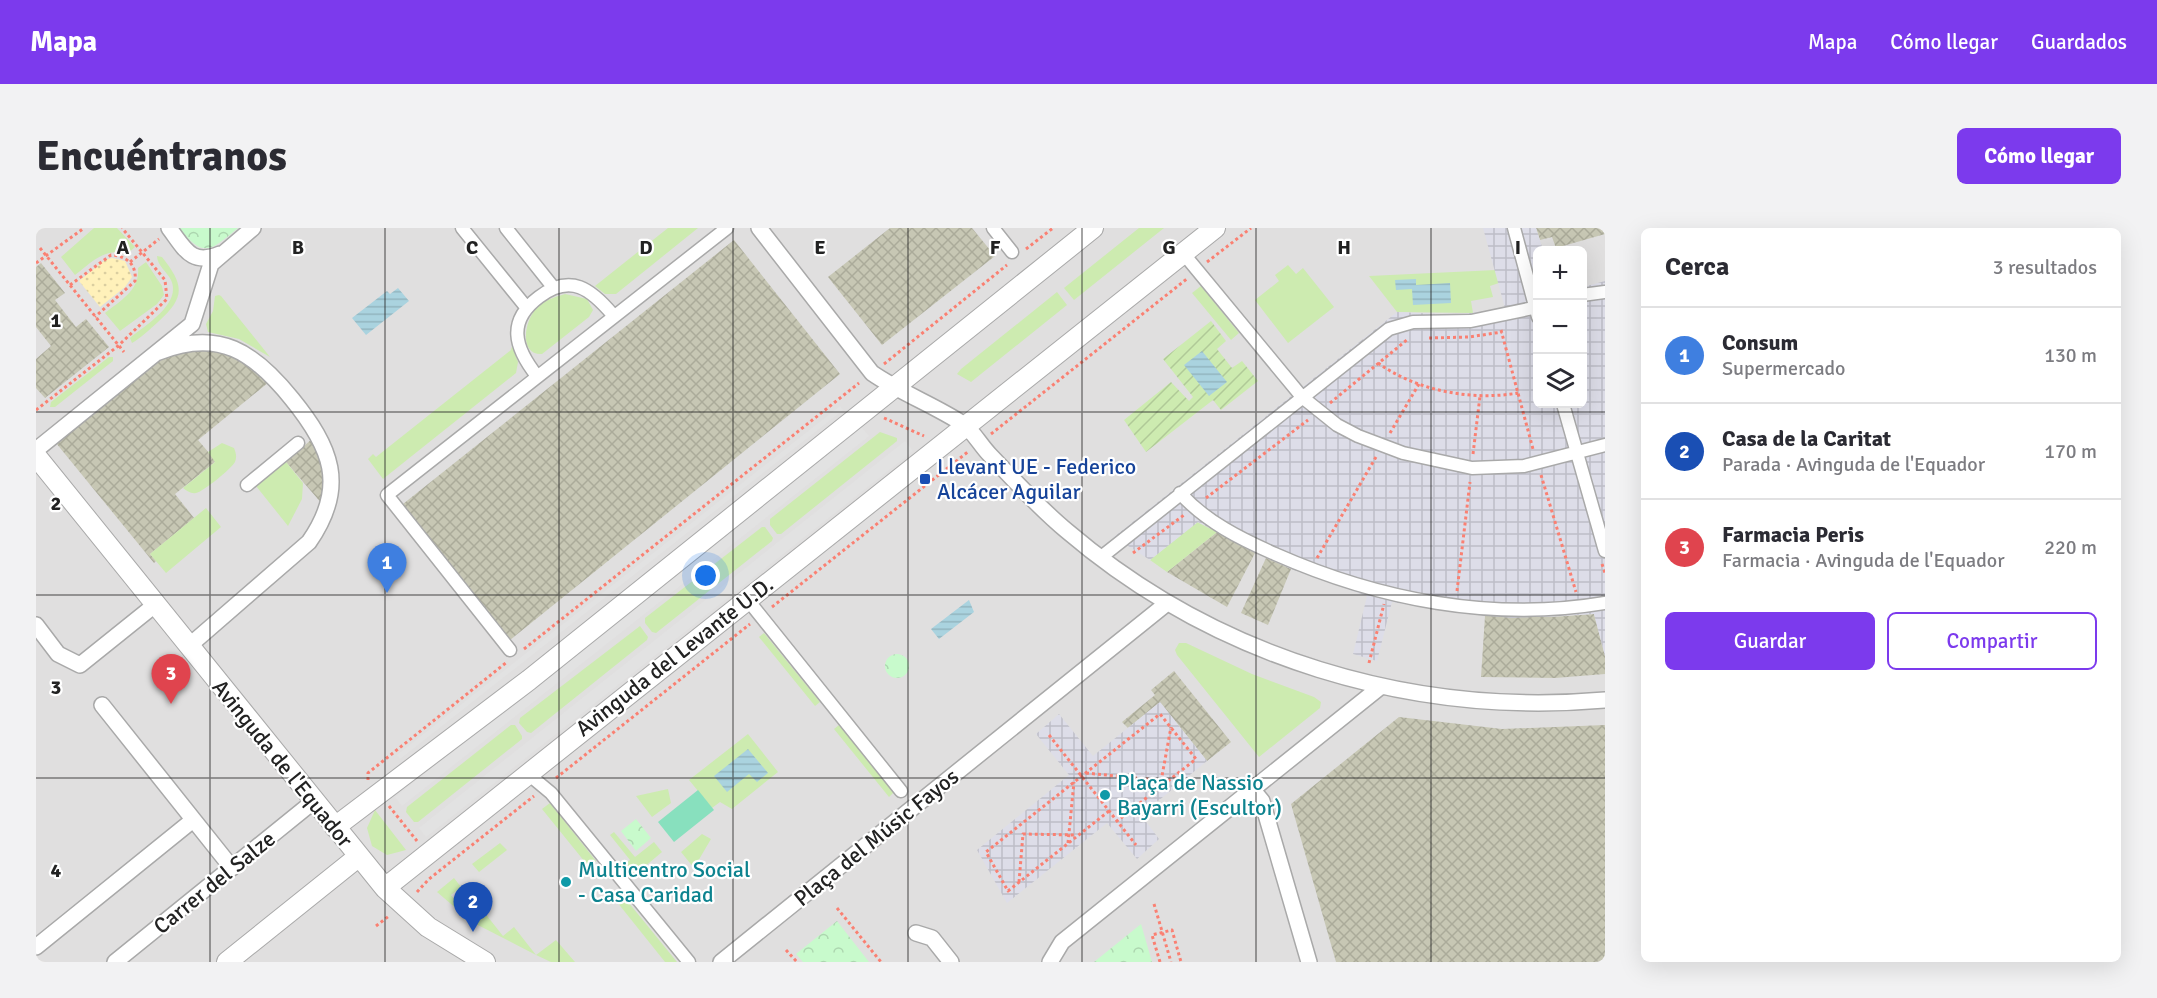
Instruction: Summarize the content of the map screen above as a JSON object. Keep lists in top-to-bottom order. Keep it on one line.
{"streets":{"street":["Avinguda del Levante U.D.","Avinguda de l'Equador","Plaça del Músic Fayos","Carrer del Salze"]},"crossings":[["Avinguda del Levante U.D.","Avinguda de l'Equador"],["Avinguda de l'Equador","Carrer del Salze"]],"places":{"transit":["Llevant UE - Federico Alcácer Aguilar"],"other":["Plaça de Nassio Bayarri (Escultor)","Multicentro Social - Casa Caridad"]},"page":{"header":"Mapa","nav":["Mapa","Cómo llegar","Guardados"],"buttons":["Cómo llegar",["Guardar","Compartir"]],"title":"Encuéntranos","heading":["Cerca","3 resultados"],"map_buttons":["+","−"],"list":[{"mark":"1","name":"Consum","note":"Supermercado","value":"130 m"},{"mark":"2","name":"Casa de la Caritat","note":"Parada · Avinguda de l'Equador","value":"170 m"},{"mark":"3","name":"Farmacia Peris","note":"Farmacia · Avinguda de l'Equador","value":"220 m"}],"pins":["1","3","2"]},"grid":{"columns":["A","B","C","D","E","F","G","H","I"],"rows":["1","2","3","4"]}}
